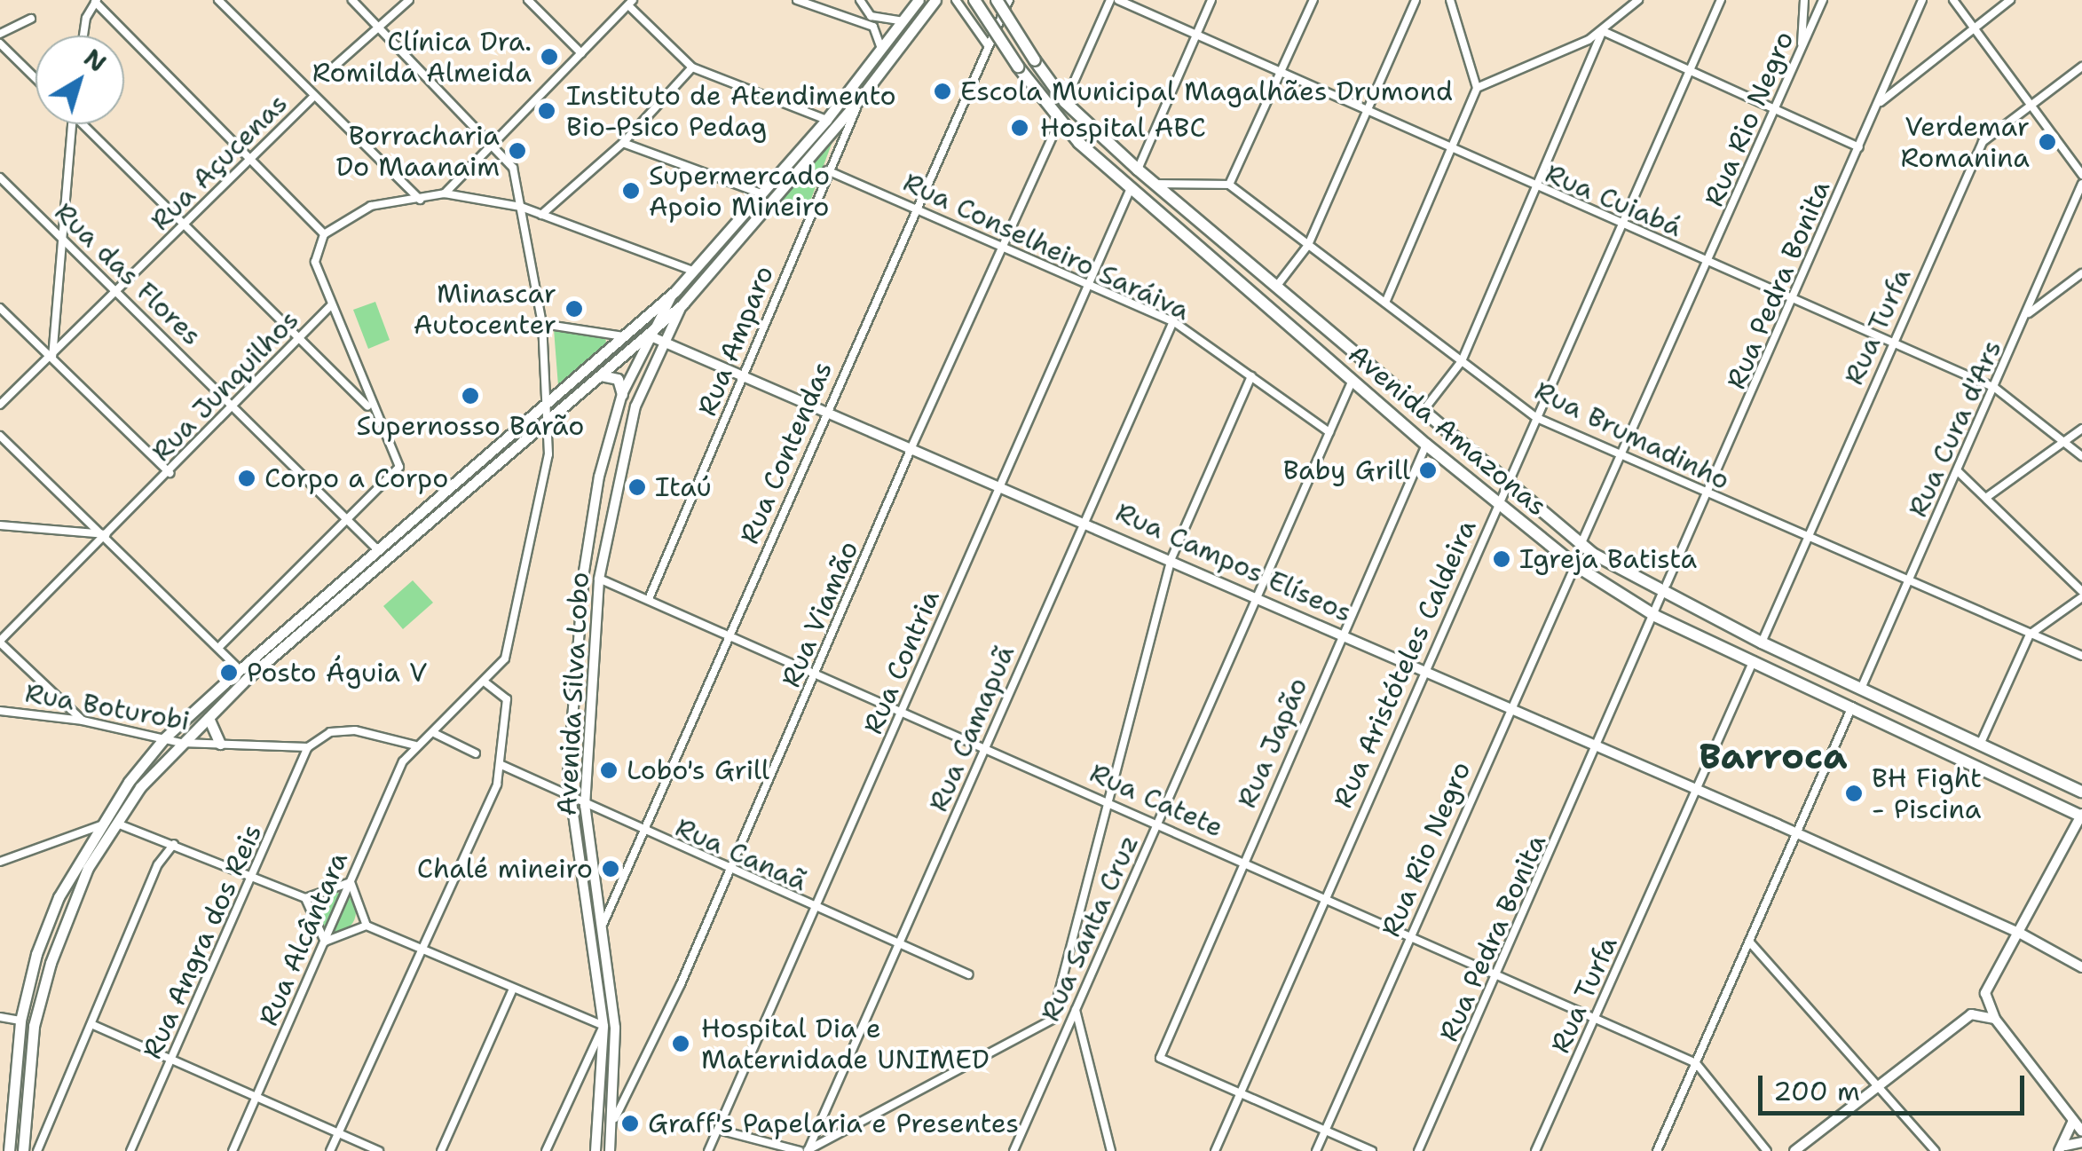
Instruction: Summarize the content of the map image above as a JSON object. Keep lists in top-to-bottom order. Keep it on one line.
{"streets":{"main road":["Avenida Amazonas","Avenida Silva Lobo"],"street":["Rua Rio Negro","Rua Açucenas","Rua Cuiabá","Rua Conselheiro Saráiva","Rua das Flores","Rua Pedra Bonita","Rua Turfa","Rua Amparo","Rua Junquilhos","Rua Cura d'Ars","Rua Brumadinho","Rua Contendas","Rua Campos Elíseos","Rua Viamão","Rua Contria","Rua Aristóteles Caldeira","Rua Boturobi","Rua Camapuã","Rua Japão","Rua Catete","Rua Canaã","Rua Santa Cruz","Rua Alcântara","Rua Angra dos Reis"]},"crossings":[["Rua Rio Negro","Rua Cuiabá"],["Rua Rio Negro","Avenida Amazonas"],["Rua Rio Negro","Rua Brumadinho"],["Rua Rio Negro","Rua Campos Elíseos"],["Rua Rio Negro","Rua Catete"],["Rua Açucenas","Rua das Flores"],["Rua Cuiabá","Rua Pedra Bonita"],["Rua Cuiabá","Rua Turfa"],["Rua Cuiabá","Rua Cura d'Ars"],["Rua Cuiabá","Rua Aristóteles Caldeira"],["Rua Conselheiro Saráiva","Rua Amparo"],["Rua Conselheiro Saráiva","Rua Contendas"],["Rua Conselheiro Saráiva","Rua Viamão"],["Rua Conselheiro Saráiva","Rua Contria"],["Rua Conselheiro Saráiva","Rua Camapuã"],["Rua Conselheiro Saráiva","Rua Santa Cruz"],["Rua das Flores","Rua Junquilhos"],["Rua Pedra Bonita","Avenida Amazonas"],["Rua Pedra Bonita","Rua Brumadinho"],["Rua Pedra Bonita","Rua Campos Elíseos"],["Rua Pedra Bonita","Rua Catete"],["Rua Turfa","Avenida Amazonas"],["Rua Turfa","Rua Brumadinho"],["Rua Turfa","Rua Campos Elíseos"],["Rua Turfa","Rua Catete"],["Rua Amparo","Rua Campos Elíseos"],["Rua Amparo","Avenida Silva Lobo"],["Rua Amparo","Rua Catete"],["Rua Cura d'Ars","Avenida Amazonas"],["Rua Cura d'Ars","Rua Brumadinho"],["Avenida Amazonas","Rua Viamão"],["Avenida Amazonas","Rua Contria"],["Avenida Amazonas","Rua Aristóteles Caldeira"],["Avenida Amazonas","Rua Japão"],["Avenida Amazonas","Rua Santa Cruz"],["Rua Brumadinho","Rua Aristóteles Caldeira"],["Rua Contendas","Rua Campos Elíseos"],["Rua Contendas","Avenida Silva Lobo"],["Rua Contendas","Rua Catete"],["Rua Contendas","Rua Canaã"],["Rua Campos Elíseos","Rua Viamão"],["Rua Campos Elíseos","Rua Contria"],["Rua Campos Elíseos","Rua Aristóteles Caldeira"],["Rua Campos Elíseos","Avenida Silva Lobo"],["Rua Campos Elíseos","Rua Camapuã"],["Rua Campos Elíseos","Rua Japão"],["Rua Campos Elíseos","Rua Santa Cruz"],["Rua Viamão","Avenida Silva Lobo"],["Rua Viamão","Rua Catete"],["Rua Viamão","Rua Canaã"],["Rua Contria","Rua Catete"],["Rua Contria","Rua Canaã"],["Rua Aristóteles Caldeira","Rua Japão"],["Rua Aristóteles Caldeira","Rua Catete"],["Avenida Silva Lobo","Rua Catete"],["Avenida Silva Lobo","Rua Canaã"],["Rua Boturobi","Rua Alcântara"],["Rua Boturobi","Rua Angra dos Reis"],["Rua Camapuã","Rua Catete"],["Rua Camapuã","Rua Canaã"],["Rua Japão","Rua Catete"],["Rua Catete","Rua Santa Cruz"]],"districts":["Barroca"],"places":["Clínica Dra. Romilda Almeida","Escola Municipal Magalhães Drumond","Instituto de Atendimento Bio-Psico Pedag","Hospital ABC","Verdemar Romanina","Borracharia Do Maanaim","Supermercado Apoio Mineiro","Minascar Autocenter","Supernosso Barão","Baby Grill","Corpo a Corpo","Itaú","Igreja Batista","Posto Águia V","Lobo's Grill","BH Fight - Piscina","Chalé mineiro","Hospital Dia e Maternidade UNIMED","Graff's Papelaria e Presentes"],"scale_bar":"200 m","north":"top right"}
